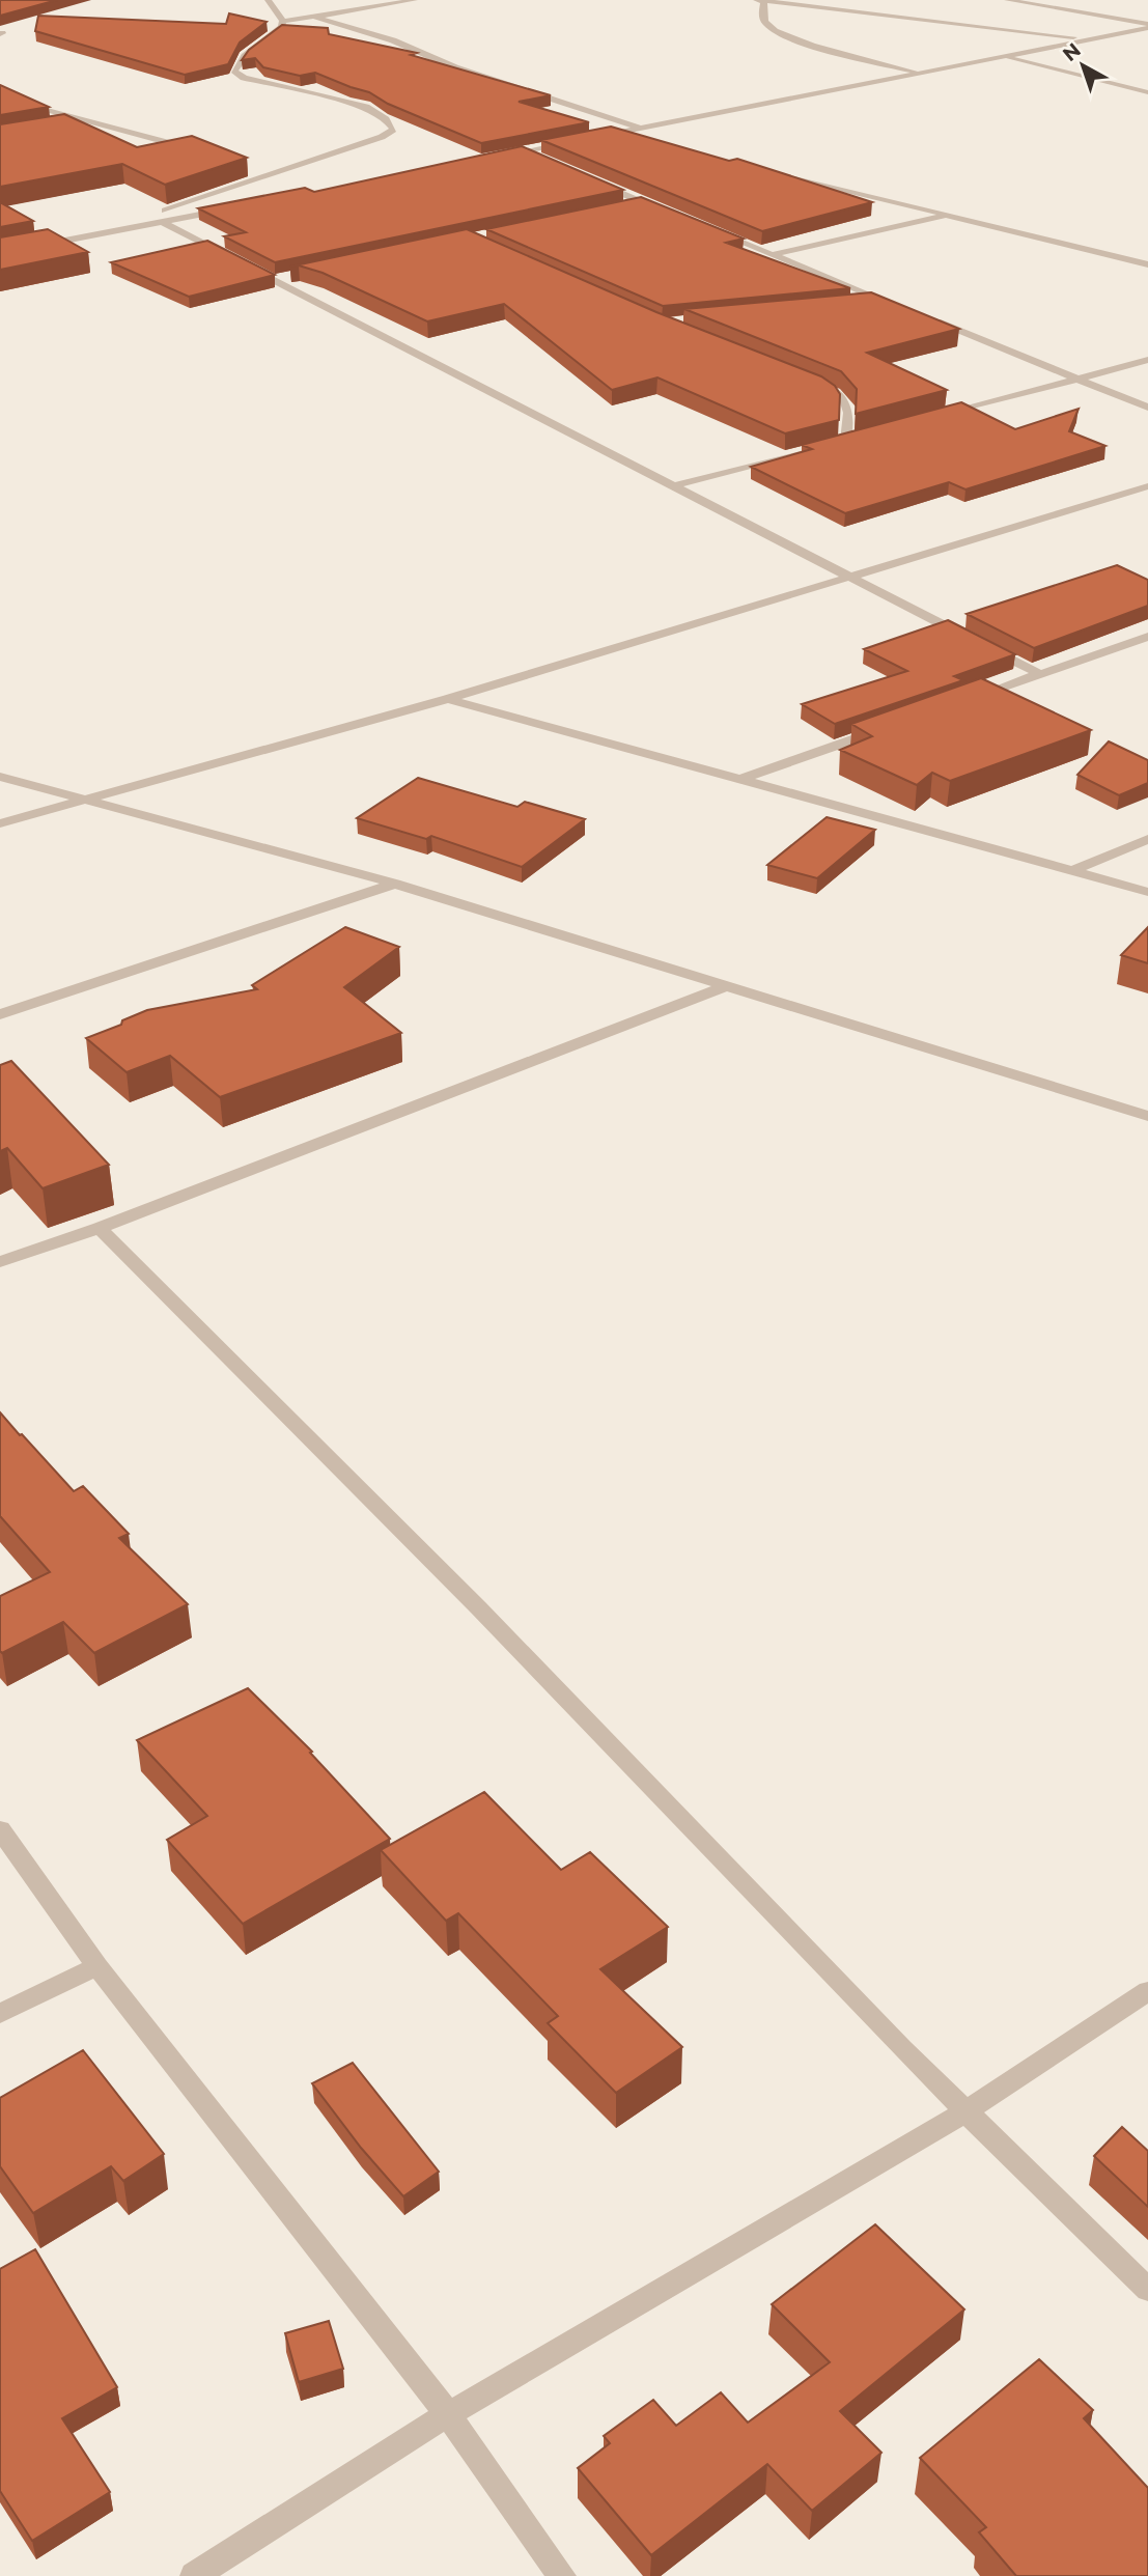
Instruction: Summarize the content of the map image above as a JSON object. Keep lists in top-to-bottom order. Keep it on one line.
{"north":"top left"}
